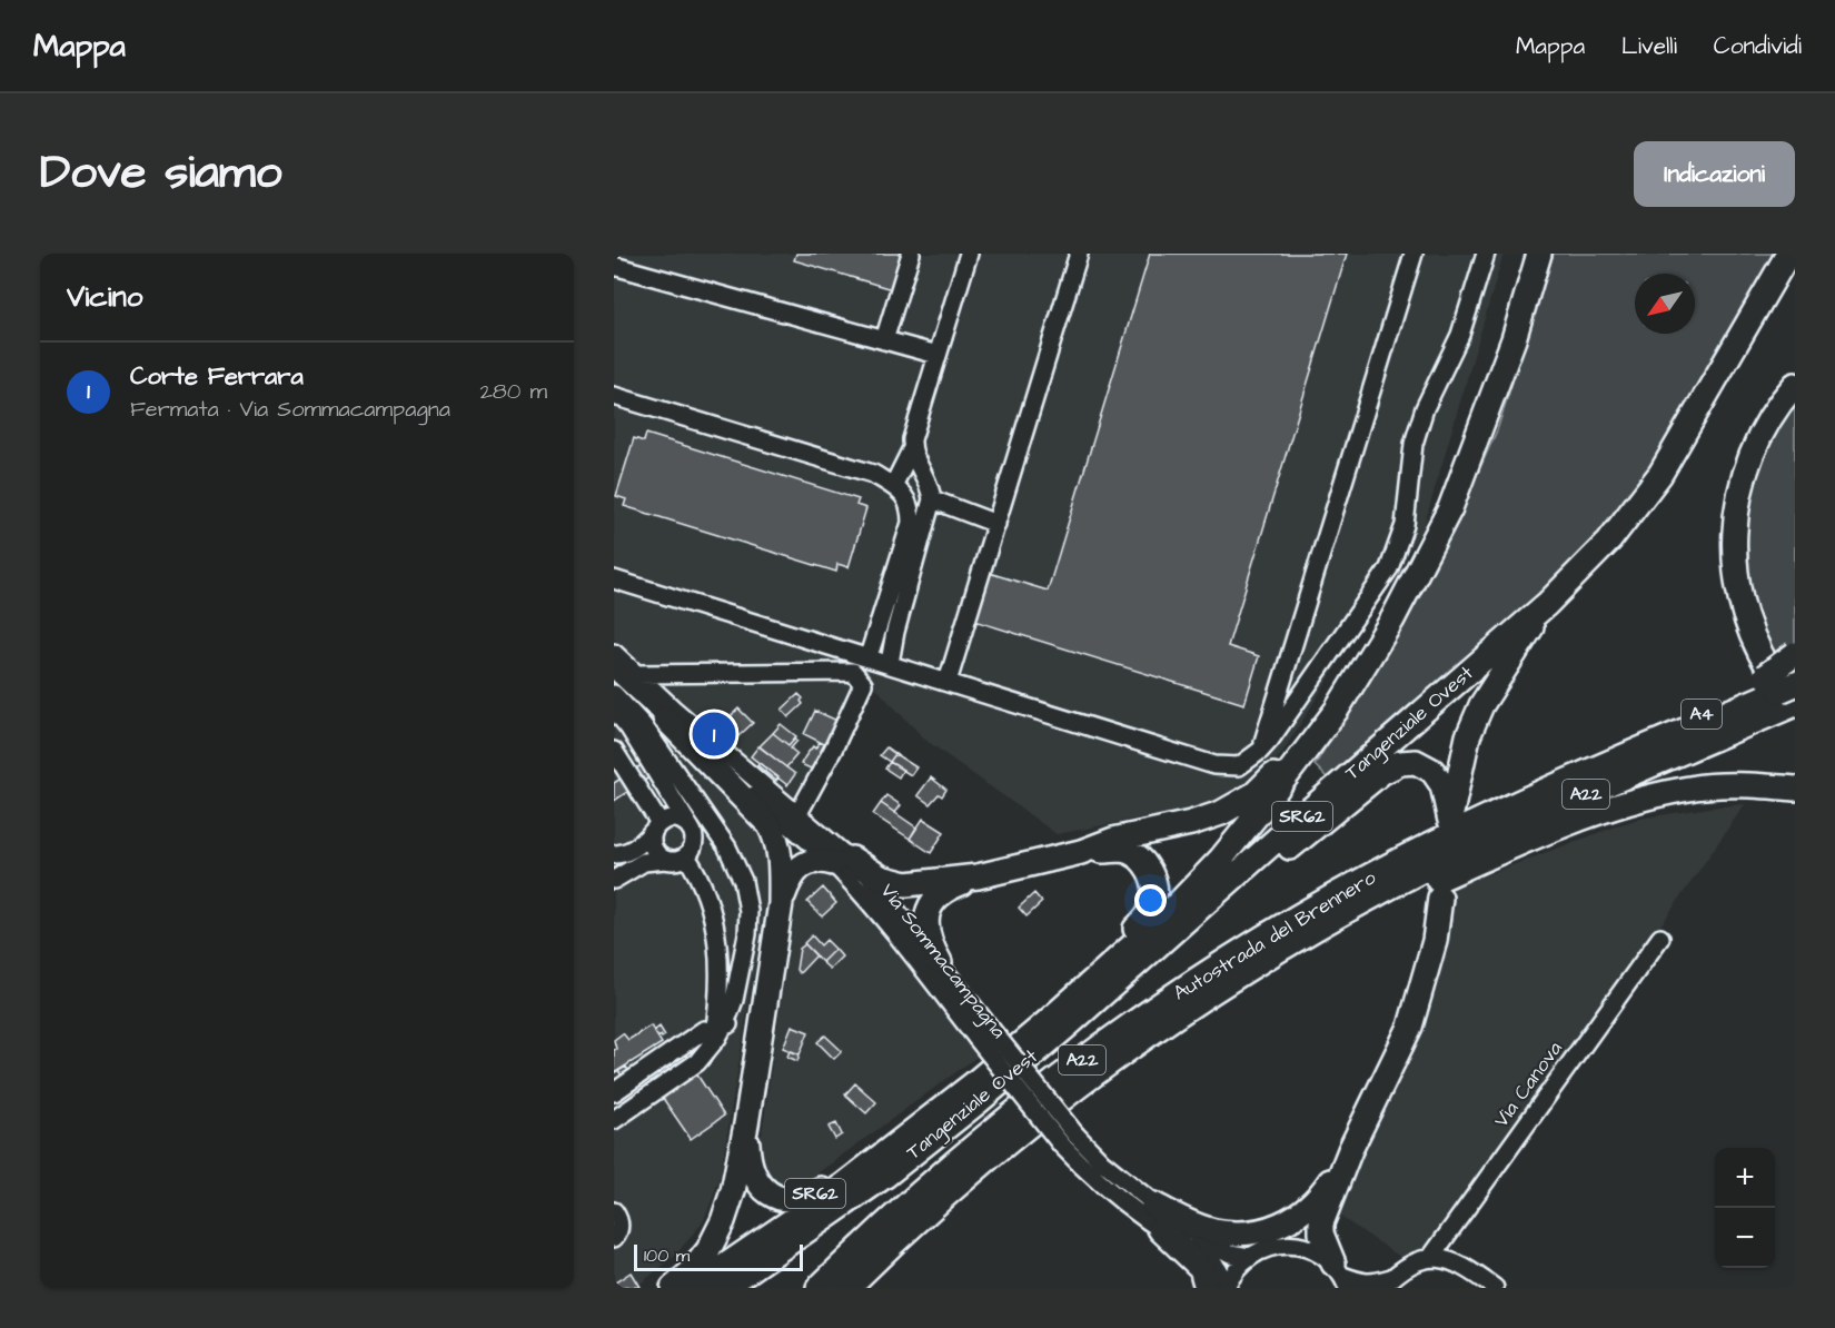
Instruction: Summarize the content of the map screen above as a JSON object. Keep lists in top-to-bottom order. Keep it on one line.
{"streets":{"highway":["Tangenziale Ovest","A22","SR62","Autostrada del Brennero"],"street":["Via Sommacampagna","Via Canova"]},"crossings":[["Tangenziale Ovest","SR62"],["SR62","Via Sommacampagna"]],"scale_bar":"100 m","north":"bottom left","page":{"header":"Mappa","nav":["Mappa","Livelli","Condividi"],"title":"Dove siamo","buttons":"Indicazioni","heading":"Vicino","list":[{"mark":"1","name":"Corte Ferrara","note":"Fermata · Via Sommacampagna","value":"280 m"}],"pins":"1","map_buttons":["+","−"],"scale":"100 m"}}
